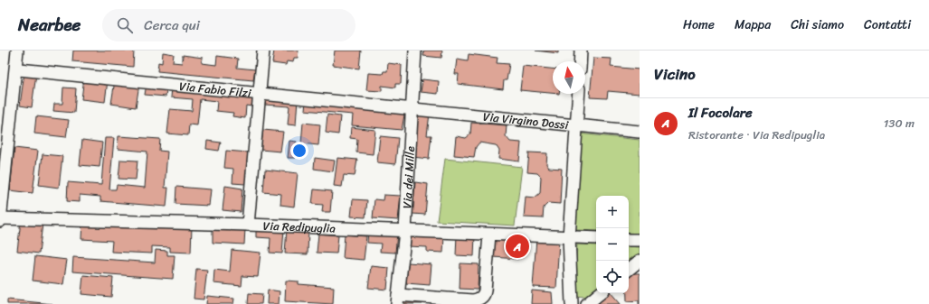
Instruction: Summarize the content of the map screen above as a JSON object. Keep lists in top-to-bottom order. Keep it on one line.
{"streets":{"street":["Via Fabio Filzi","Via Virgino Dossi","Via dei Mille","Via Redipuglia"]},"crossings":[["Via Fabio Filzi","Via Virgino Dossi"],["Via Fabio Filzi","Via dei Mille"],["Via Virgino Dossi","Via dei Mille"],["Via dei Mille","Via Redipuglia"]],"north":"top","page":{"header":"Nearbee","search":"Cerca qui","nav":["Home","Mappa","Chi siamo","Contatti"],"heading":"Vicino","list":[{"mark":"A","name":"Il Focolare","note":"Ristorante · Via Redipuglia","value":"130 m"}],"map_buttons":["+","−"],"pins":"A"}}
